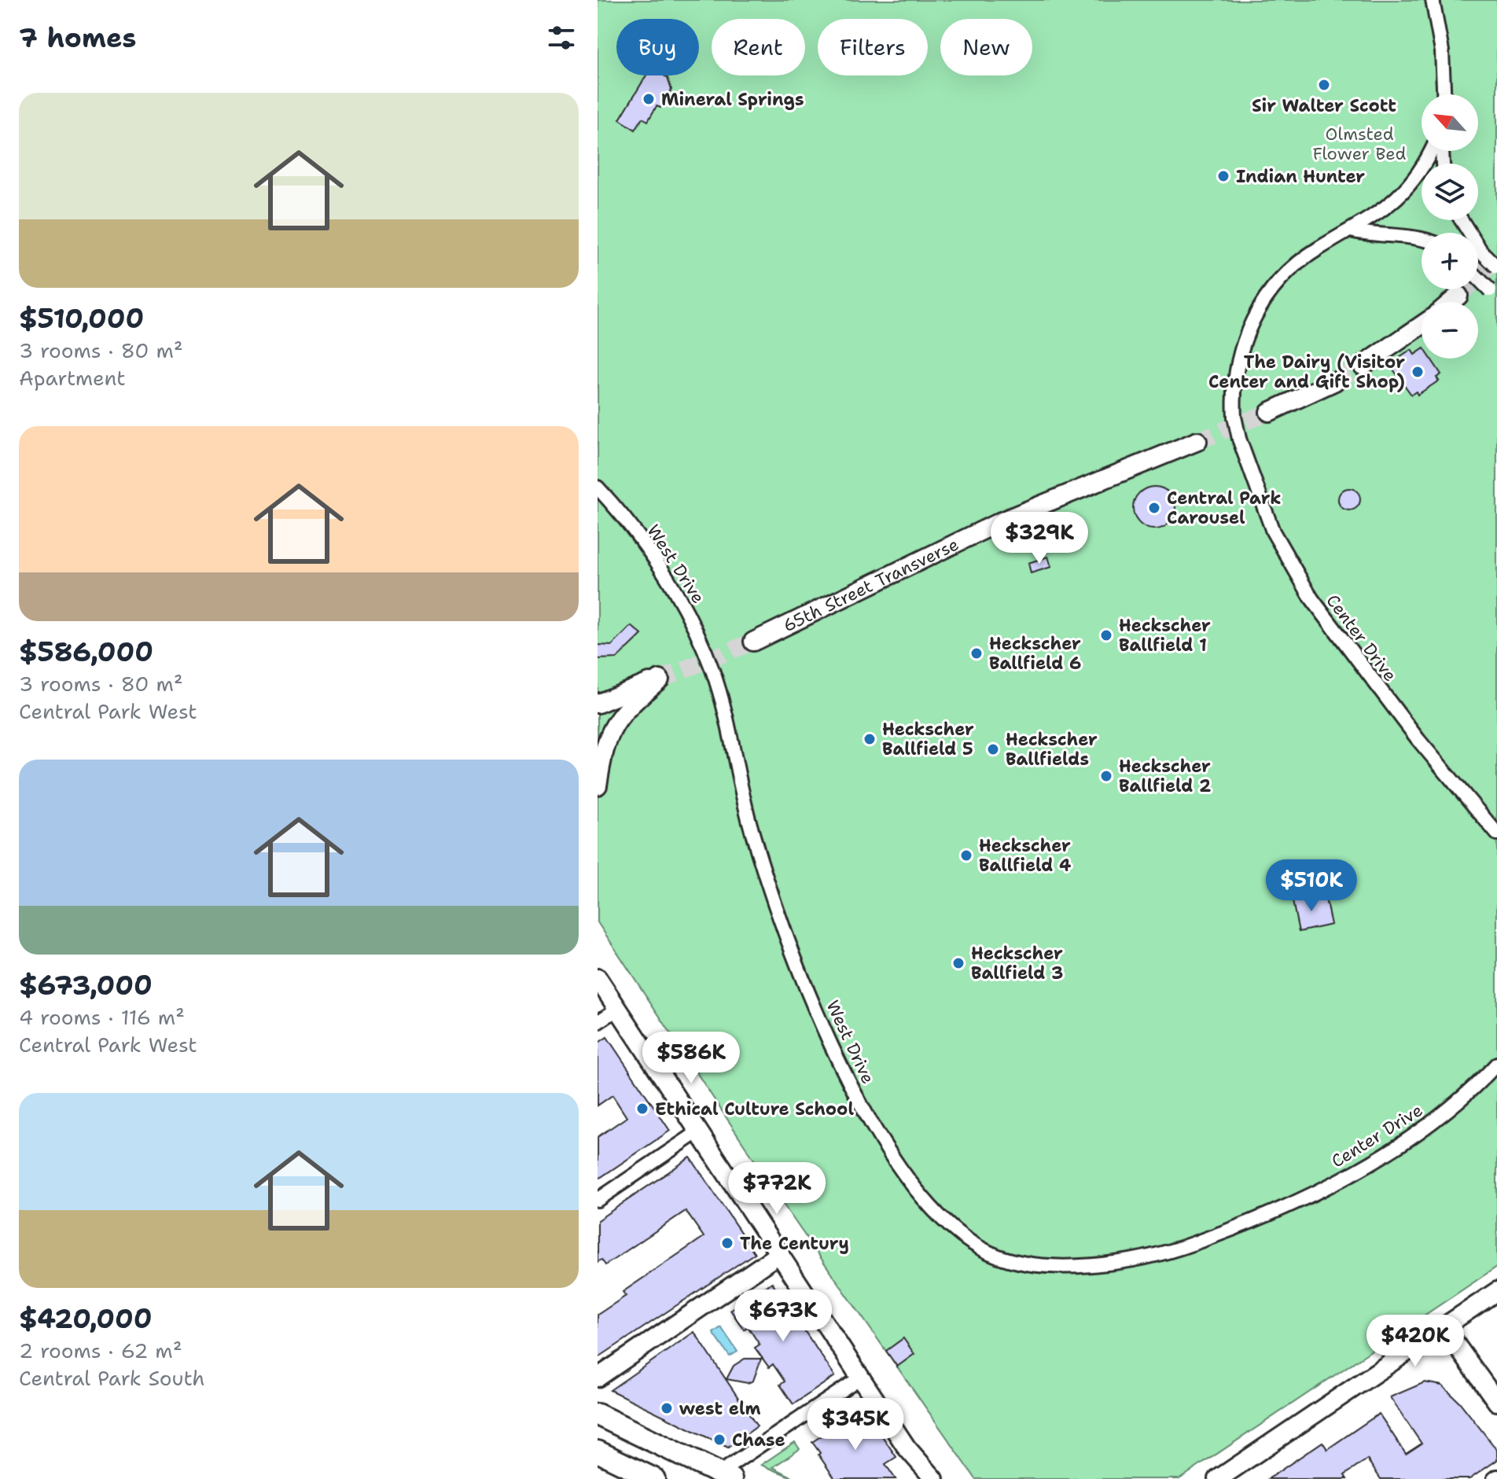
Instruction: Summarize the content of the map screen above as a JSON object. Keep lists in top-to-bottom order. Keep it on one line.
{"streets":{"main road":["65th Street Transverse"],"street":["West Drive","Center Drive"]},"crossings":[["West Drive","Center Drive"]],"parks":["Olmsted Flower Bed"],"places":["Sir Walter Scott","Mineral Springs","Indian Hunter","The Dairy (Visitor Center and Gift Shop)","Central Park Carousel","Heckscher Ballfield 1","Heckscher Ballfield 6","Heckscher Ballfield 5","Heckscher Ballfields","Heckscher Ballfield 2","Heckscher Ballfield 4","Heckscher Ballfield 3","Ethical Culture School","The Century","west elm","Chase"],"north":"top left","page":{"heading":"7 homes","chip":["Buy","Rent","Filters","New"],"list":[{"name":"$510,000","note":"3 rooms · 80 m² · Apartment"},{"name":"$586,000","note":"3 rooms · 80 m² · Central Park West"},{"name":"$673,000","note":"4 rooms · 116 m² · Central Park West"},{"name":"$420,000","note":"2 rooms · 62 m² · Central Park South"}],"map_buttons":["+","−"],"price":["$329K","$510K","$586K","$772K","$673K","$420K","$345K"]}}
